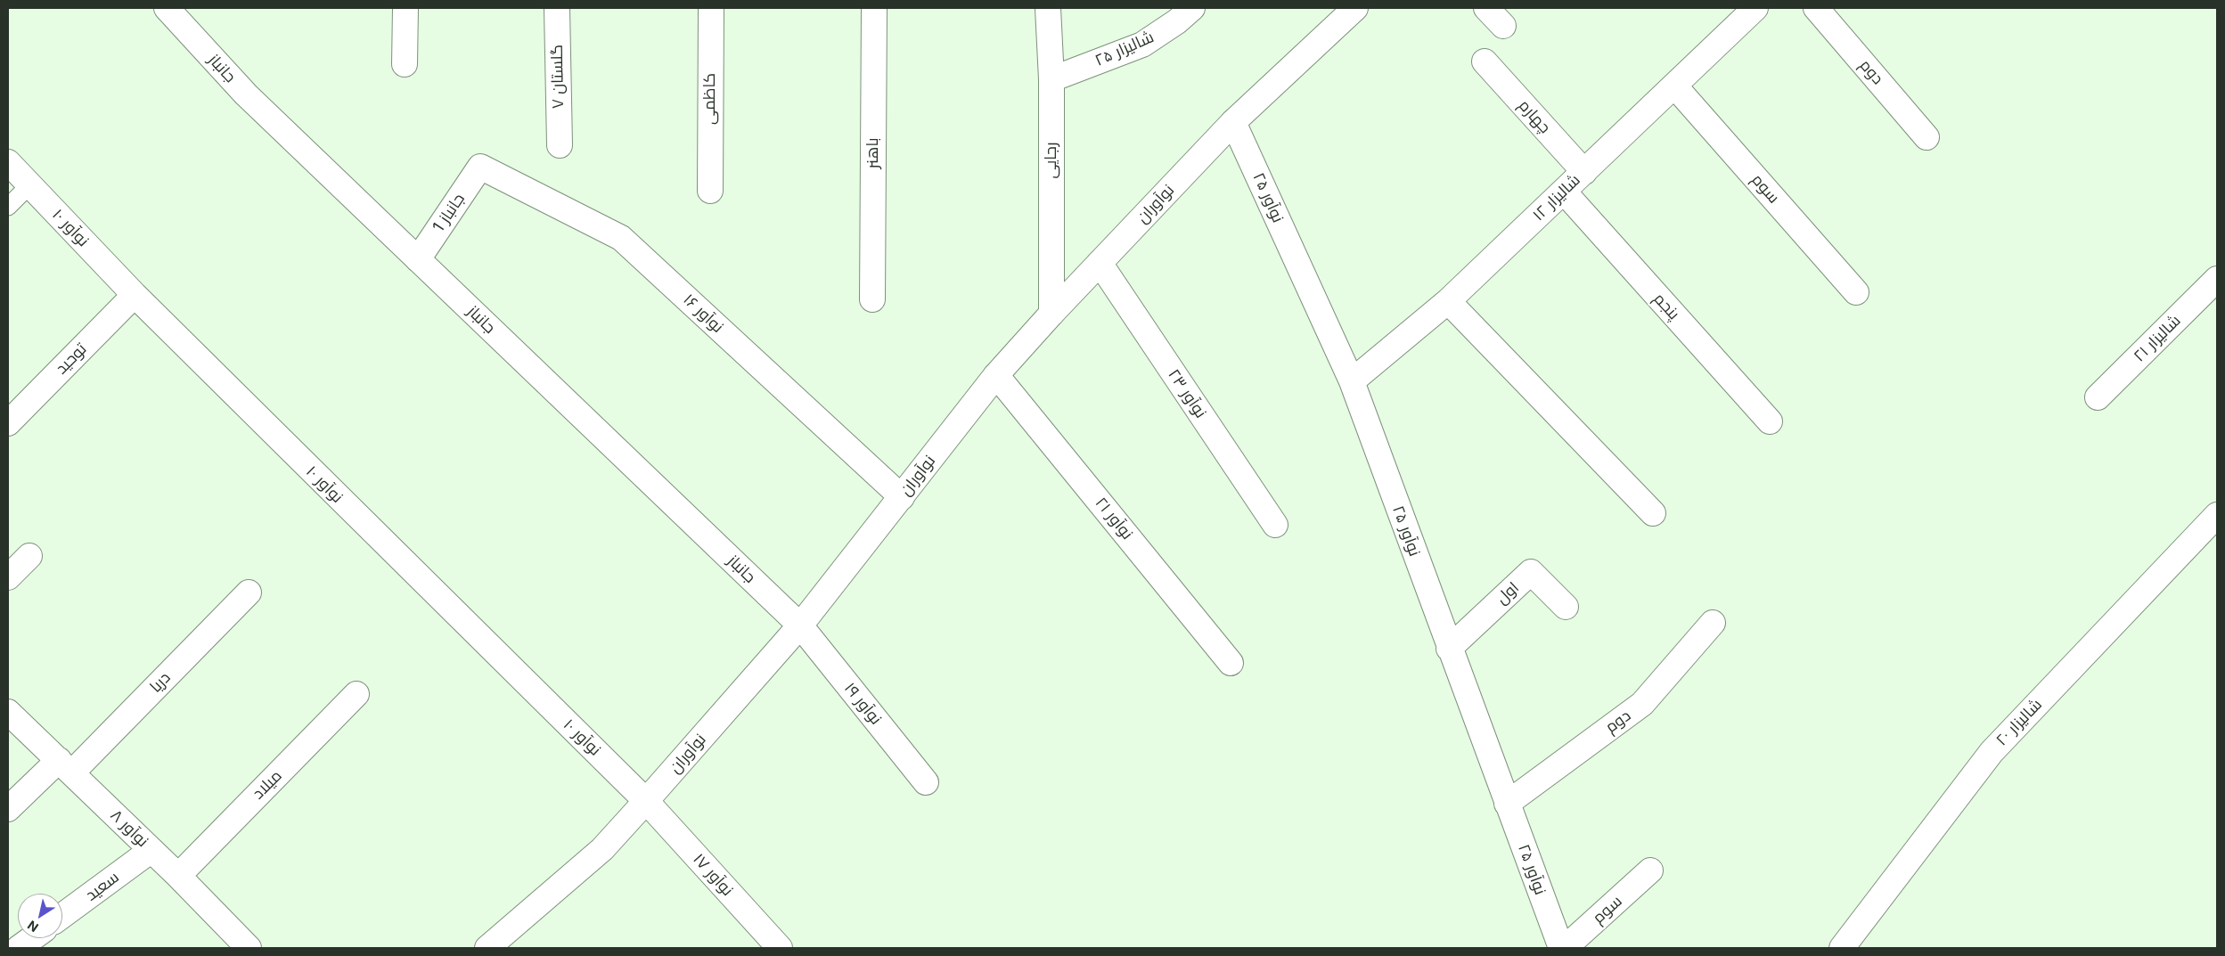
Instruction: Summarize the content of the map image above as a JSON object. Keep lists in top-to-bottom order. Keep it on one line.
{"streets":{"street":["شالیزار ۲۵","جانباز","دوم","گلستان ۷","کاظمی","چهارم","باهنر","رجایی","سوم","نوآور ۲۵","شالیزار ۱۲","نوآوران","جانباز 1","نوآور ۱۰","پنجم","نوآور ۱۶","شالیزار ۲۱","توحید","نوآور ۲۳","نوآور ۲۱","اول","دریا","نوآور ۱۹","شالیزار ۲۰","میلاد","نوآور ۸","نوآور ۱۷","سعید"]},"crossings":[["شالیزار ۲۵","رجایی"],["جانباز","نوآوران"],["جانباز","جانباز 1"],["جانباز","نوآور ۱۹"],["دوم","نوآور ۲۵"],["چهارم","شالیزار ۱۲"],["رجایی","نوآوران"],["سوم","شالیزار ۱۲"],["نوآور ۲۵","شالیزار ۱۲"],["نوآور ۲۵","نوآوران"],["نوآور ۲۵","اول"],["شالیزار ۱۲","پنجم"],["نوآوران","نوآور ۱۰"],["نوآوران","نوآور ۱۶"],["نوآوران","نوآور ۲۳"],["نوآوران","نوآور ۲۱"],["نوآوران","نوآور ۱۹"],["نوآوران","نوآور ۱۷"],["جانباز 1","نوآور ۱۶"],["نوآور ۱۰","توحید"],["نوآور ۱۰","نوآور ۱۷"],["دریا","نوآور ۸"],["میلاد","نوآور ۸"],["نوآور ۸","سعید"]],"north":"bottom left"}
